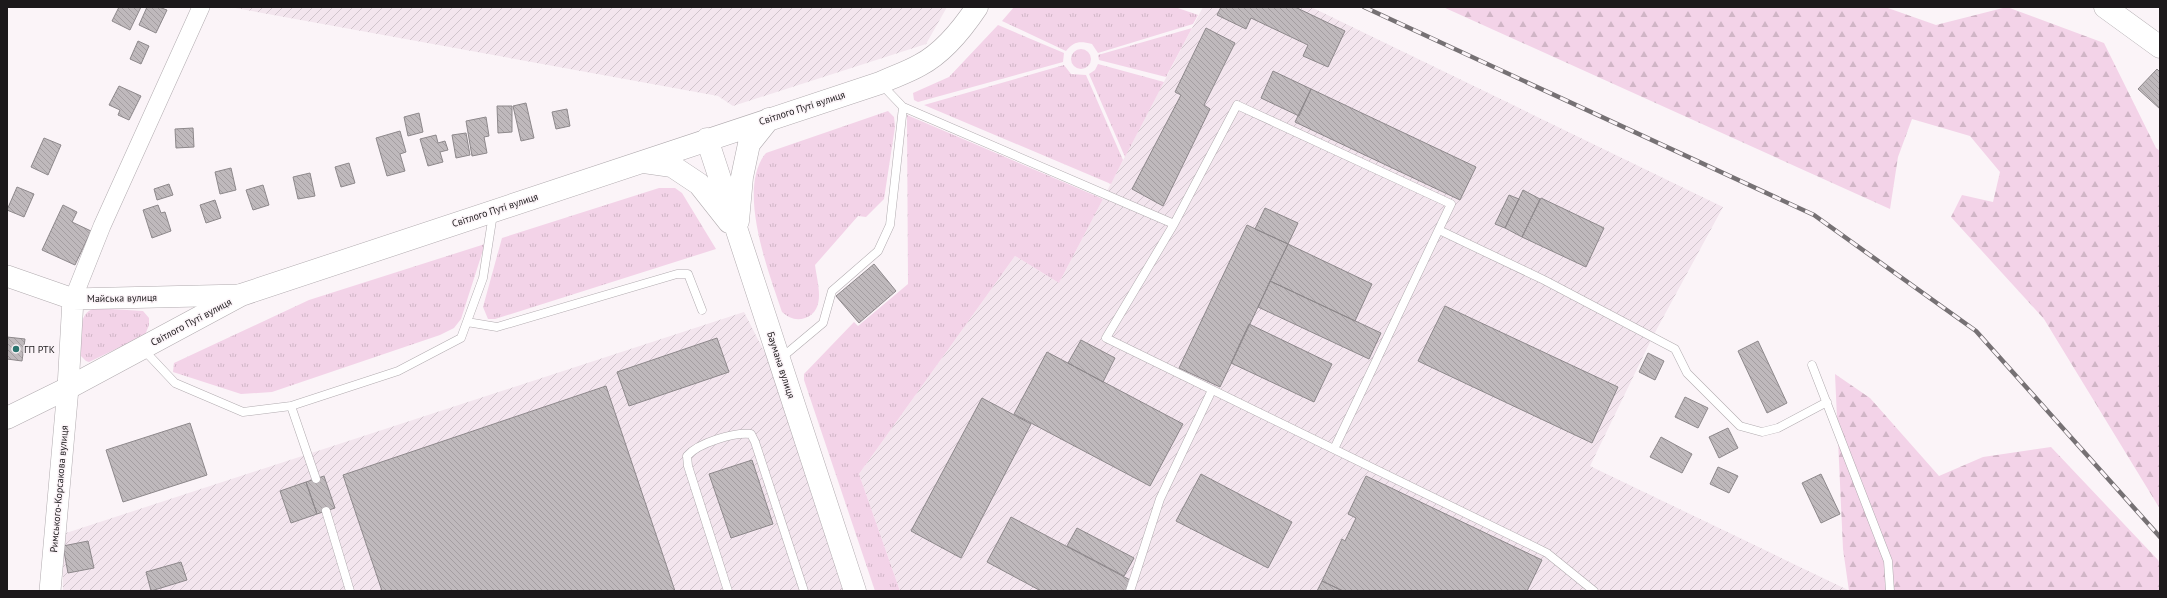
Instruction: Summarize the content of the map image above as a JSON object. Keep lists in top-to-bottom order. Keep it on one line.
{"streets":{"main road":["Світлого Путі вулиця","Баумана вулиця"],"street":["Майська вулиця","Римського-Корсакова вулиця"]},"crossings":[["Світлого Путі вулиця","Майська вулиця"],["Світлого Путі вулиця","Баумана вулиця"],["Світлого Путі вулиця","Римського-Корсакова вулиця"],["Майська вулиця","Римського-Корсакова вулиця"]],"places":["ГП РТК"]}
